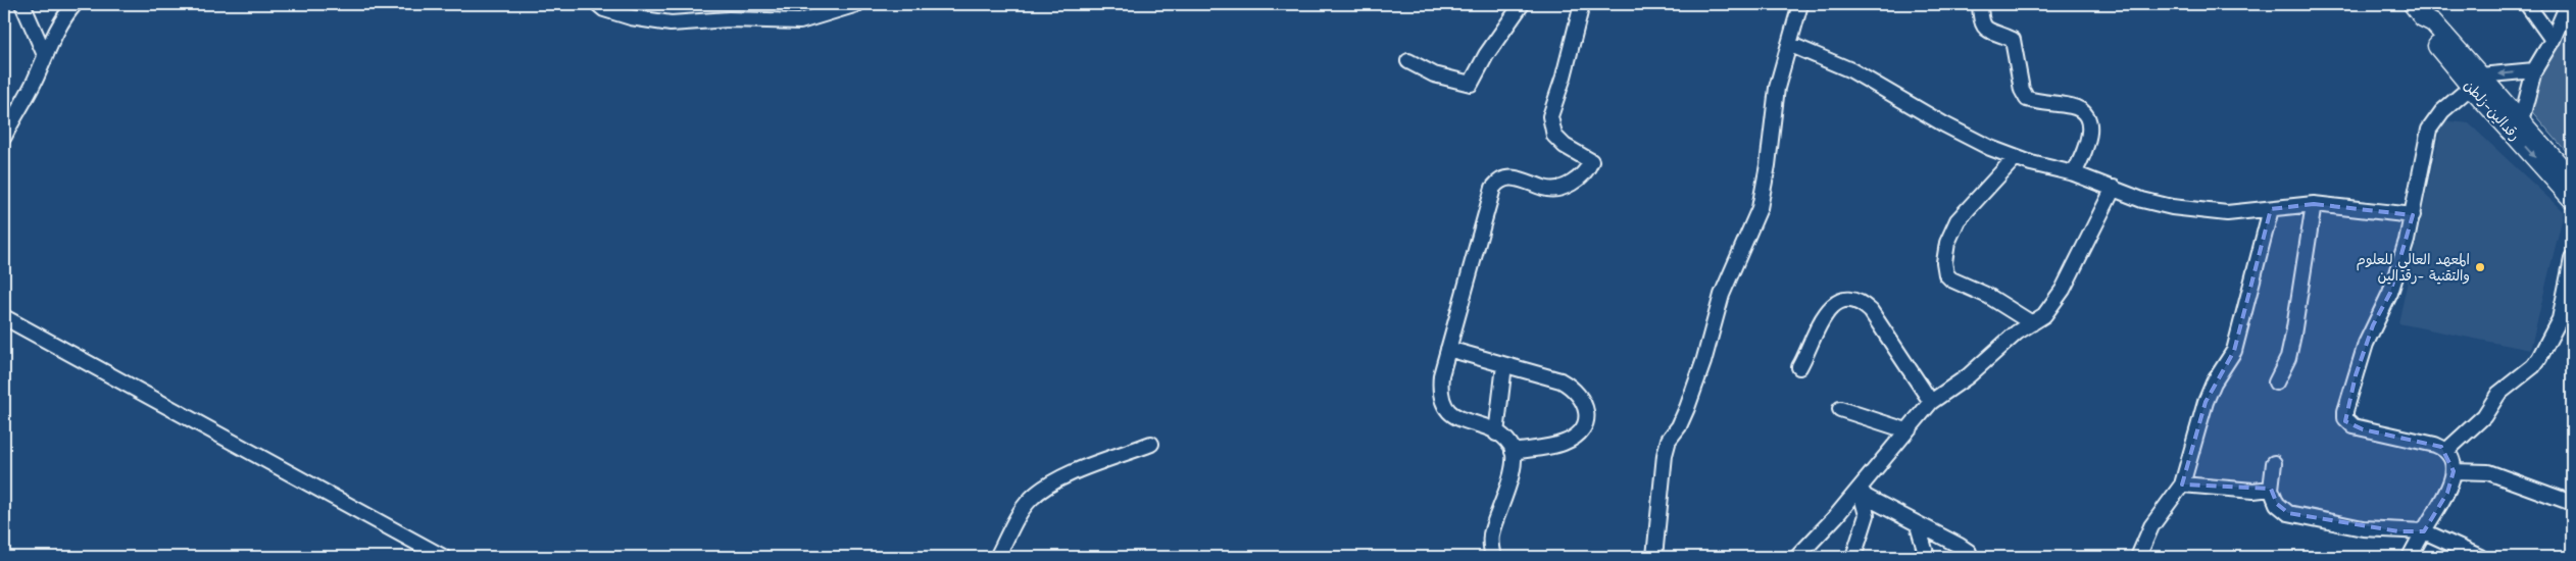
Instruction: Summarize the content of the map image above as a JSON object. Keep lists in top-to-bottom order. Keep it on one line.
{"streets":{"main road":["رقدالين-زلطن"]},"places":["المعهد العالي للعلوم والتقنية -رقدالين"]}
